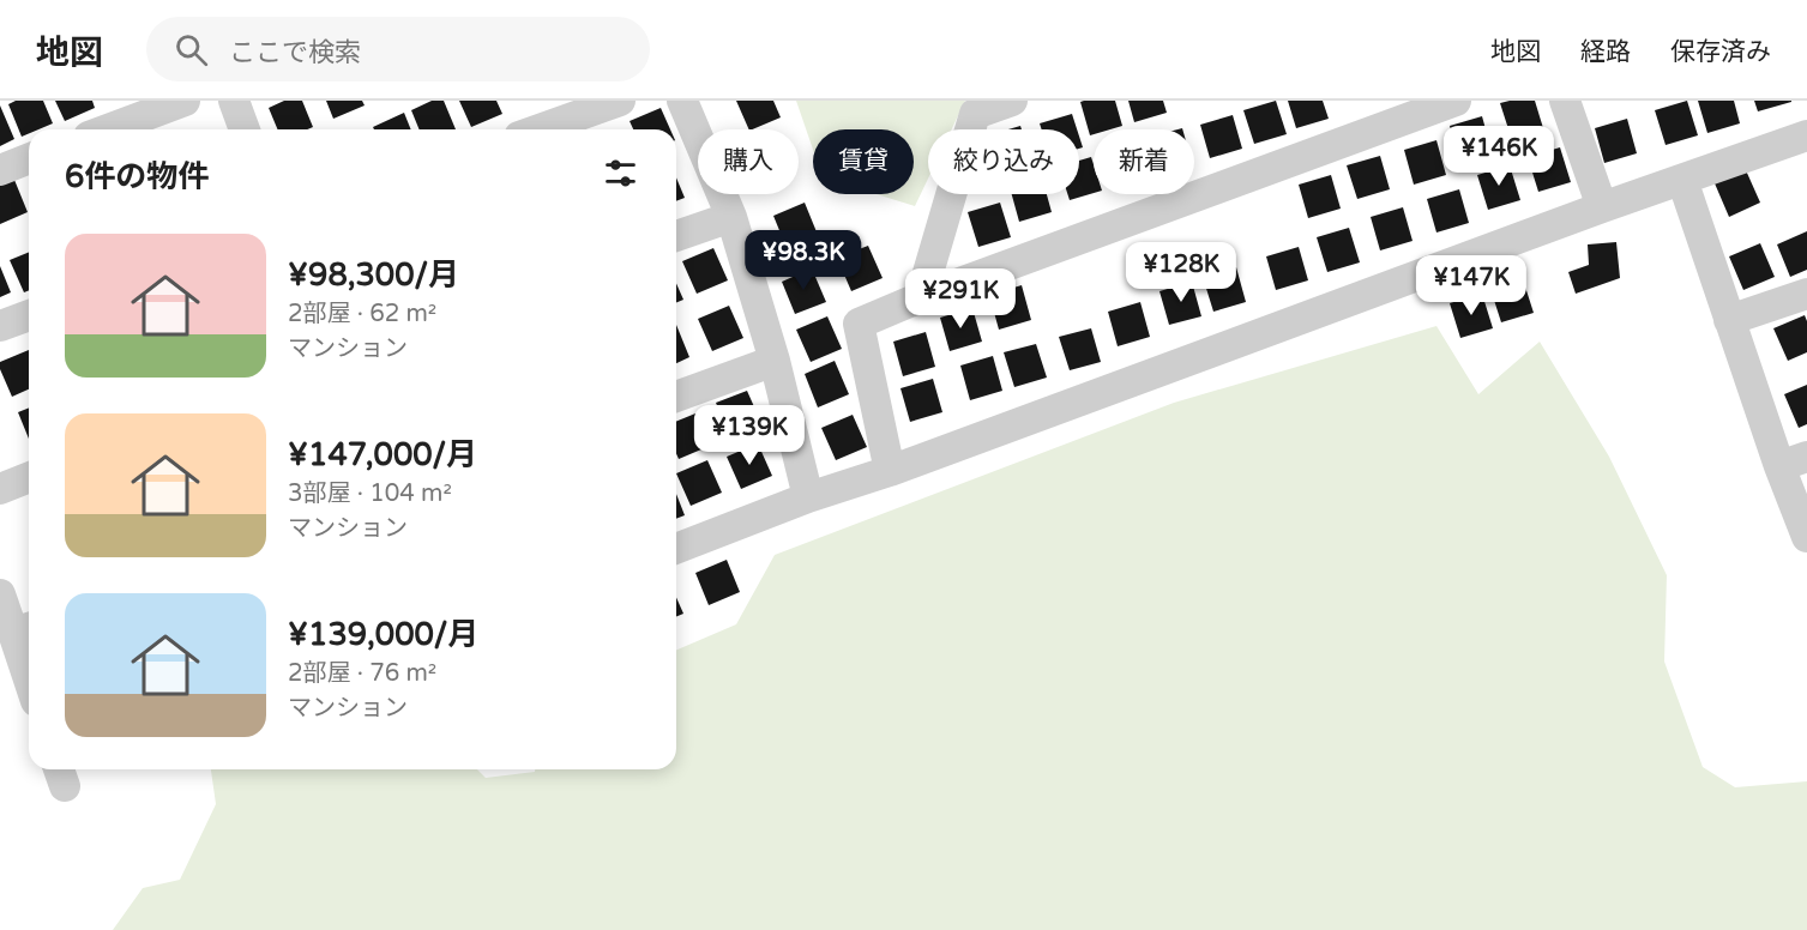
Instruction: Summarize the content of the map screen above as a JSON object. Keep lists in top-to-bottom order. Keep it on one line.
{"page":{"header":"地図","search":"ここで検索","nav":["地図","経路","保存済み"],"price":["¥146K","¥98.3K","¥128K","¥147K","¥291K","¥139K"],"chip":["購入","賃貸","絞り込み","新着"],"heading":"6件の物件","list":[{"name":"¥98,300/月","note":"2部屋 · 62 m² · マンション"},{"name":"¥147,000/月","note":"3部屋 · 104 m² · マンション"},{"name":"¥139,000/月","note":"2部屋 · 76 m² · マンション"}]}}
